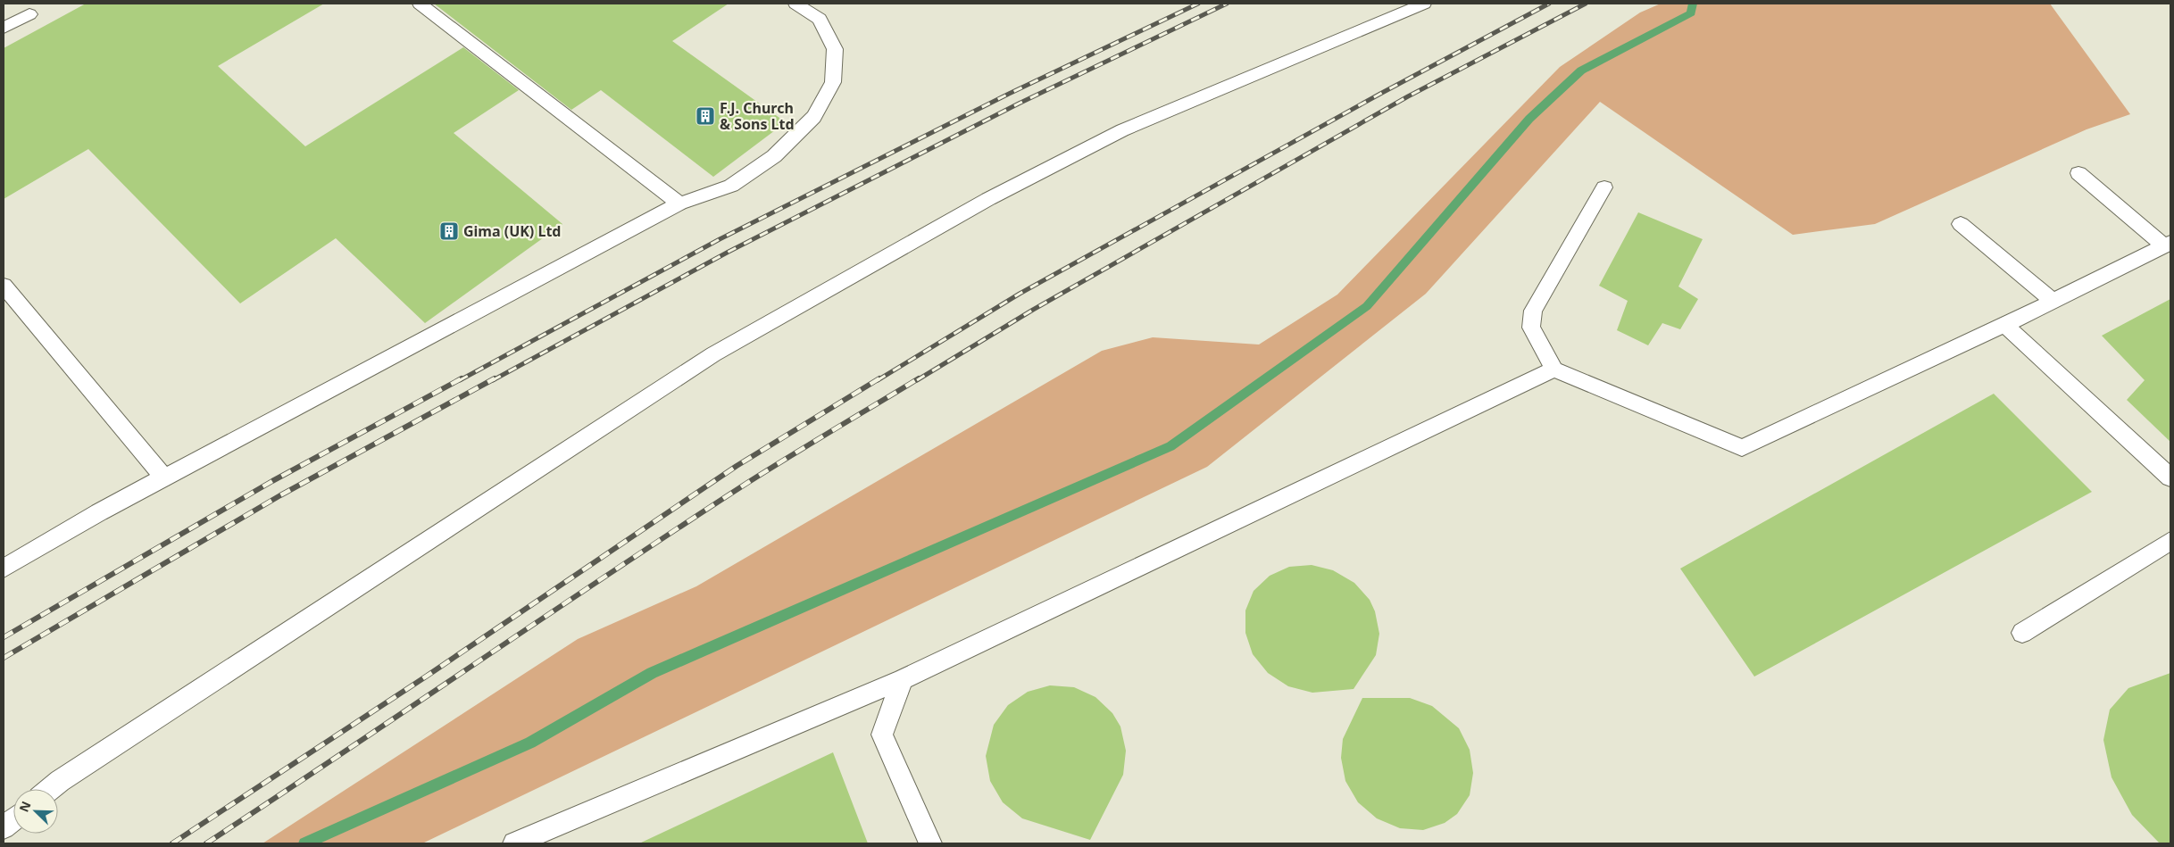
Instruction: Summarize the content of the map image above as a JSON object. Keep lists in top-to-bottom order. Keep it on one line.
{"places":{"building":["F.J. Church & Sons Ltd","Gima (UK) Ltd"]},"north":"top left"}
